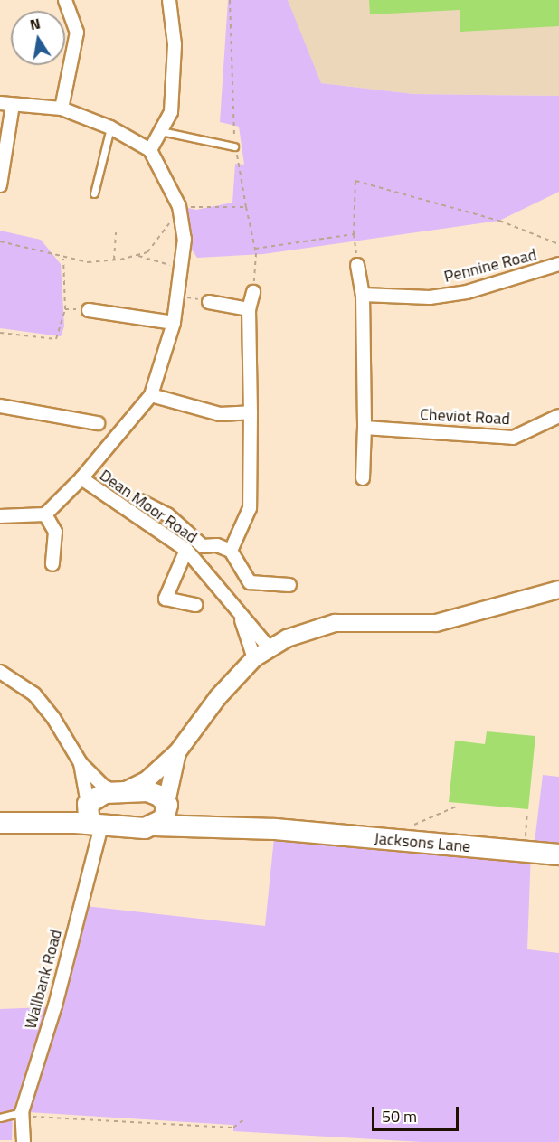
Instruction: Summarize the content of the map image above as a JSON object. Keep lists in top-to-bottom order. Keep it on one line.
{"streets":{"main road":["Jacksons Lane"],"street":["Pennine Road","Cheviot Road","Dean Moor Road","Wallbank Road"]},"crossings":[["Jacksons Lane","Wallbank Road"]],"scale_bar":"50 m","north":"top"}
